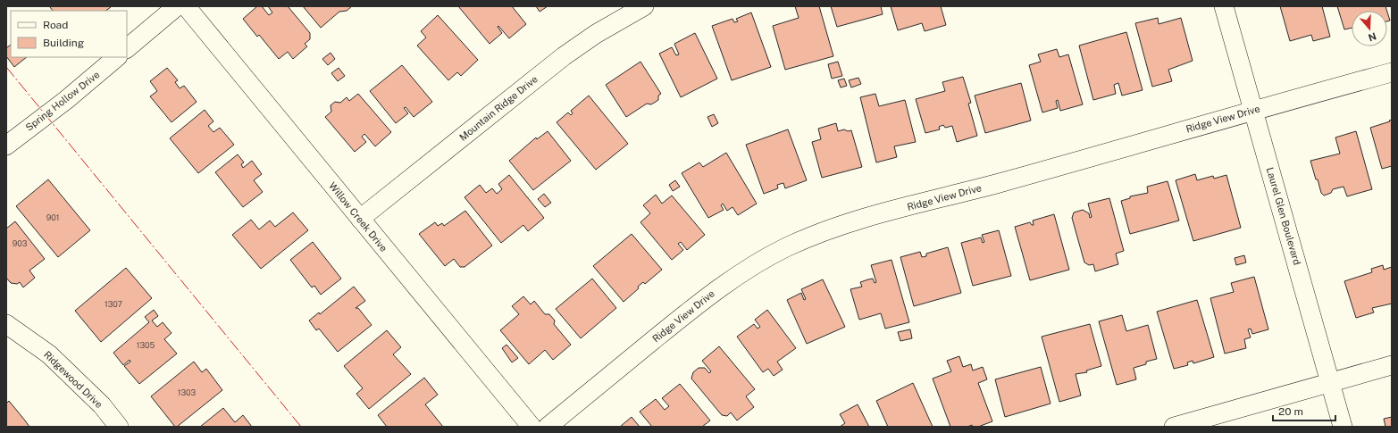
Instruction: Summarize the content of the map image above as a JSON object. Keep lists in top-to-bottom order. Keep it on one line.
{"streets":{"street":["Spring Hollow Drive","Mountain Ridge Drive","Ridge View Drive","Laurel Glen Boulevard","Willow Creek Drive","Ridgewood Drive"]},"crossings":[["Mountain Ridge Drive","Willow Creek Drive"],["Ridge View Drive","Laurel Glen Boulevard"]],"house_numbers":["901","903","1307","1305","1303"],"legend":["Road","Building"],"scale_bar":"20 m","north":"bottom"}
